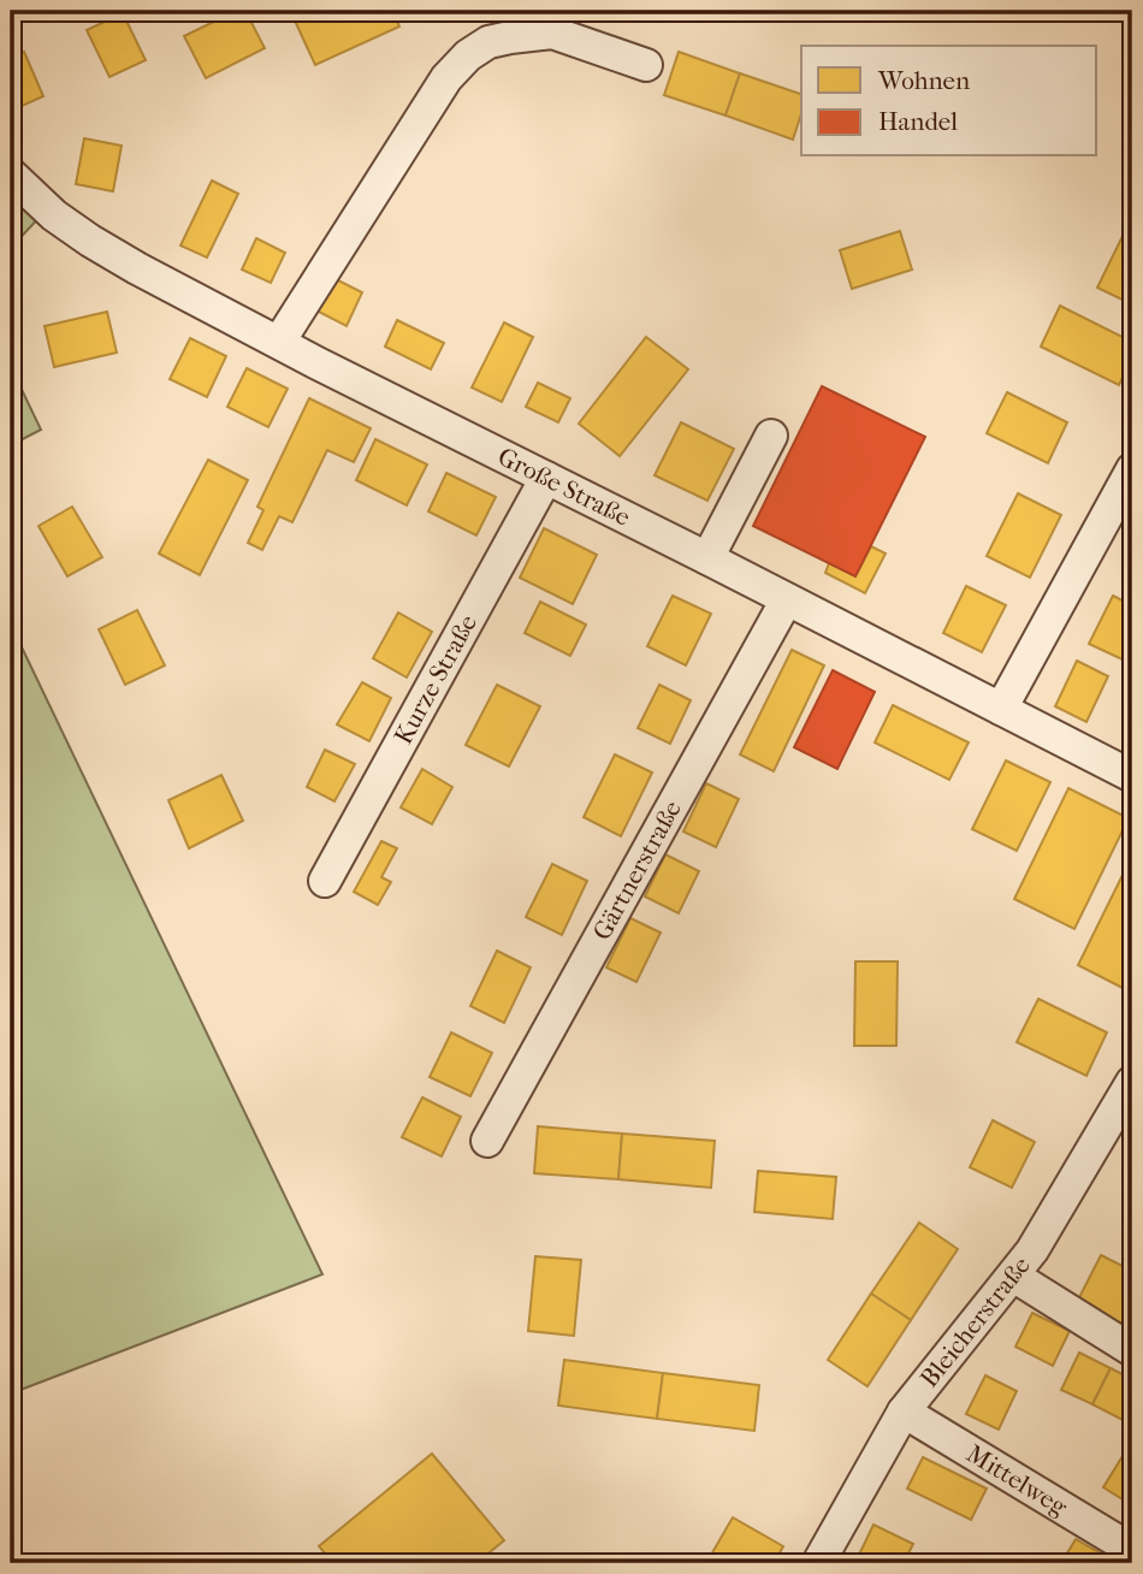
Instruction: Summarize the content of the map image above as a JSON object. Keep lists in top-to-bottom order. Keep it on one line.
{"streets":{"street":["Große Straße","Kurze Straße","Gärtnerstraße","Bleicherstraße","Mittelweg"]},"crossings":[["Große Straße","Kurze Straße"],["Große Straße","Gärtnerstraße"],["Bleicherstraße","Mittelweg"]],"legend":["Wohnen","Handel"]}
